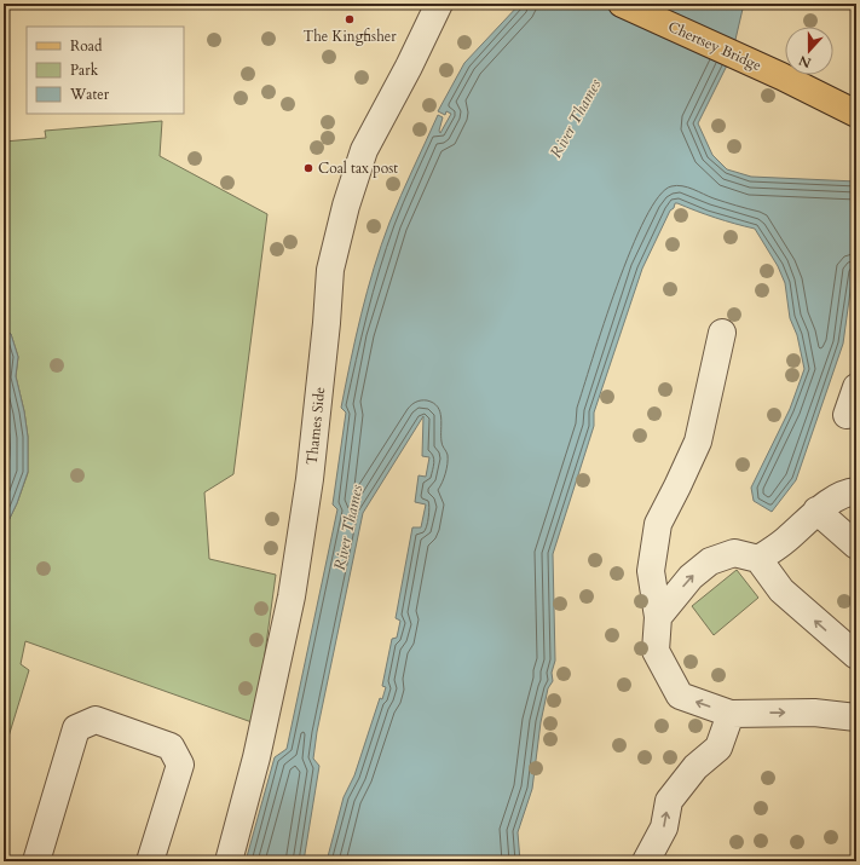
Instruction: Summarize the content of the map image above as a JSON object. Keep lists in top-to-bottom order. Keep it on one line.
{"streets":{"main road":["Chertsey Bridge"],"street":["Thames Side"]},"water":["River Thames"],"places":["The Kingfisher","Coal tax post"],"legend":["Road","Park","Water"],"north":"bottom"}
